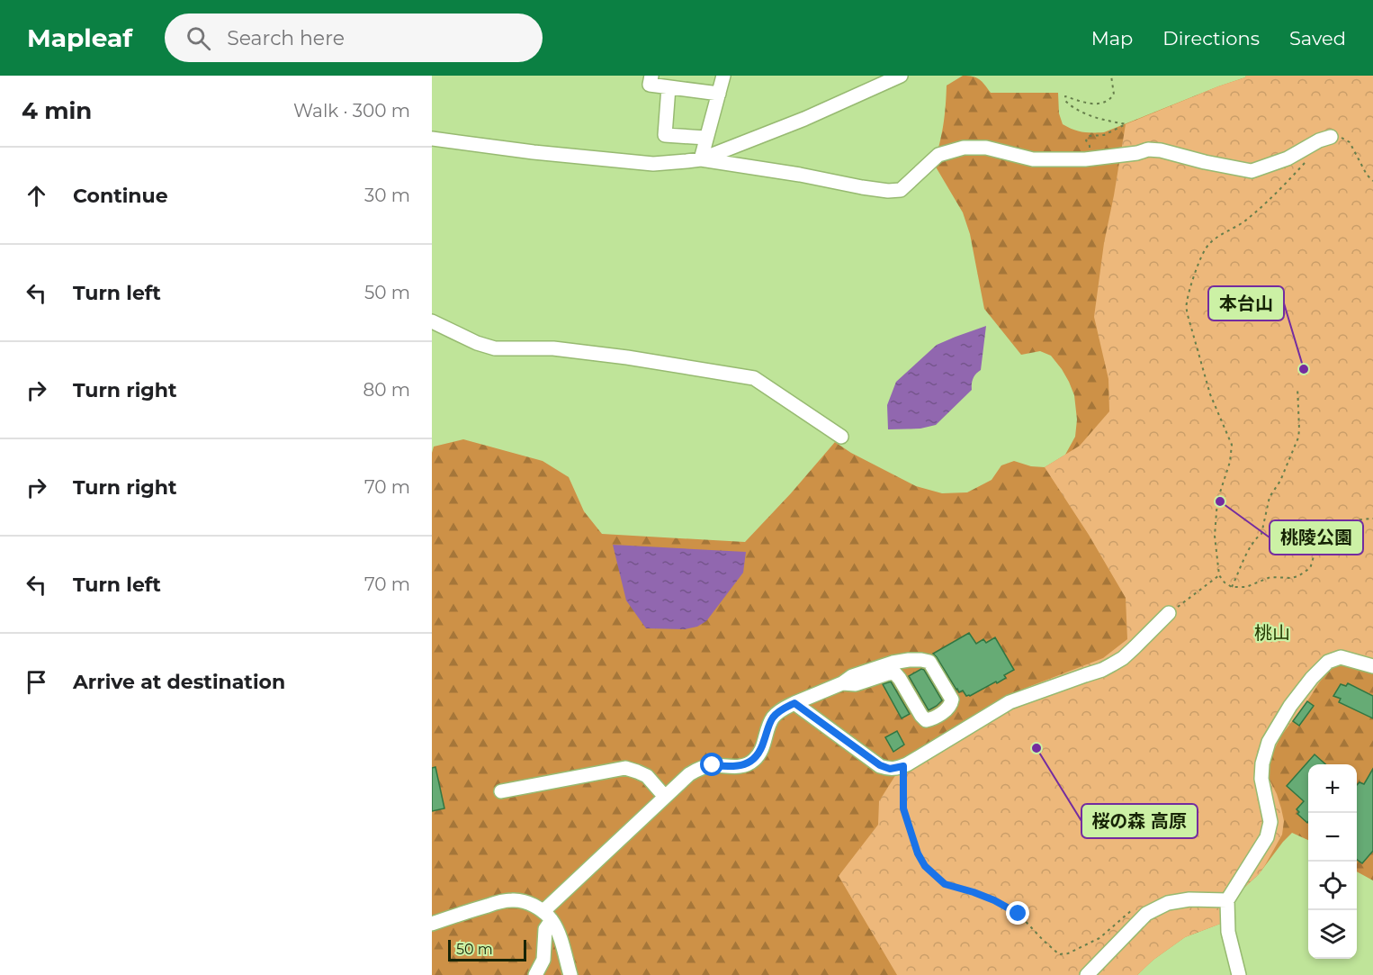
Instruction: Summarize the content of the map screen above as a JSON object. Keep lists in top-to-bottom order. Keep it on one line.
{"districts":["桃山"],"places":["本台山","桃陵公園","桜の森 高原"],"scale_bar":"50 m","page":{"header":"Mapleaf","search":"Search here","nav":["Map","Directions","Saved"],"heading":["4 min","Walk · 300 m"],"list":[["Continue","30 m"],["Turn left","50 m"],["Turn right","80 m"],["Turn right","70 m"],["Turn left","70 m"],"Arrive at destination"],"map_buttons":["+","−"],"scale":"50 m"}}
